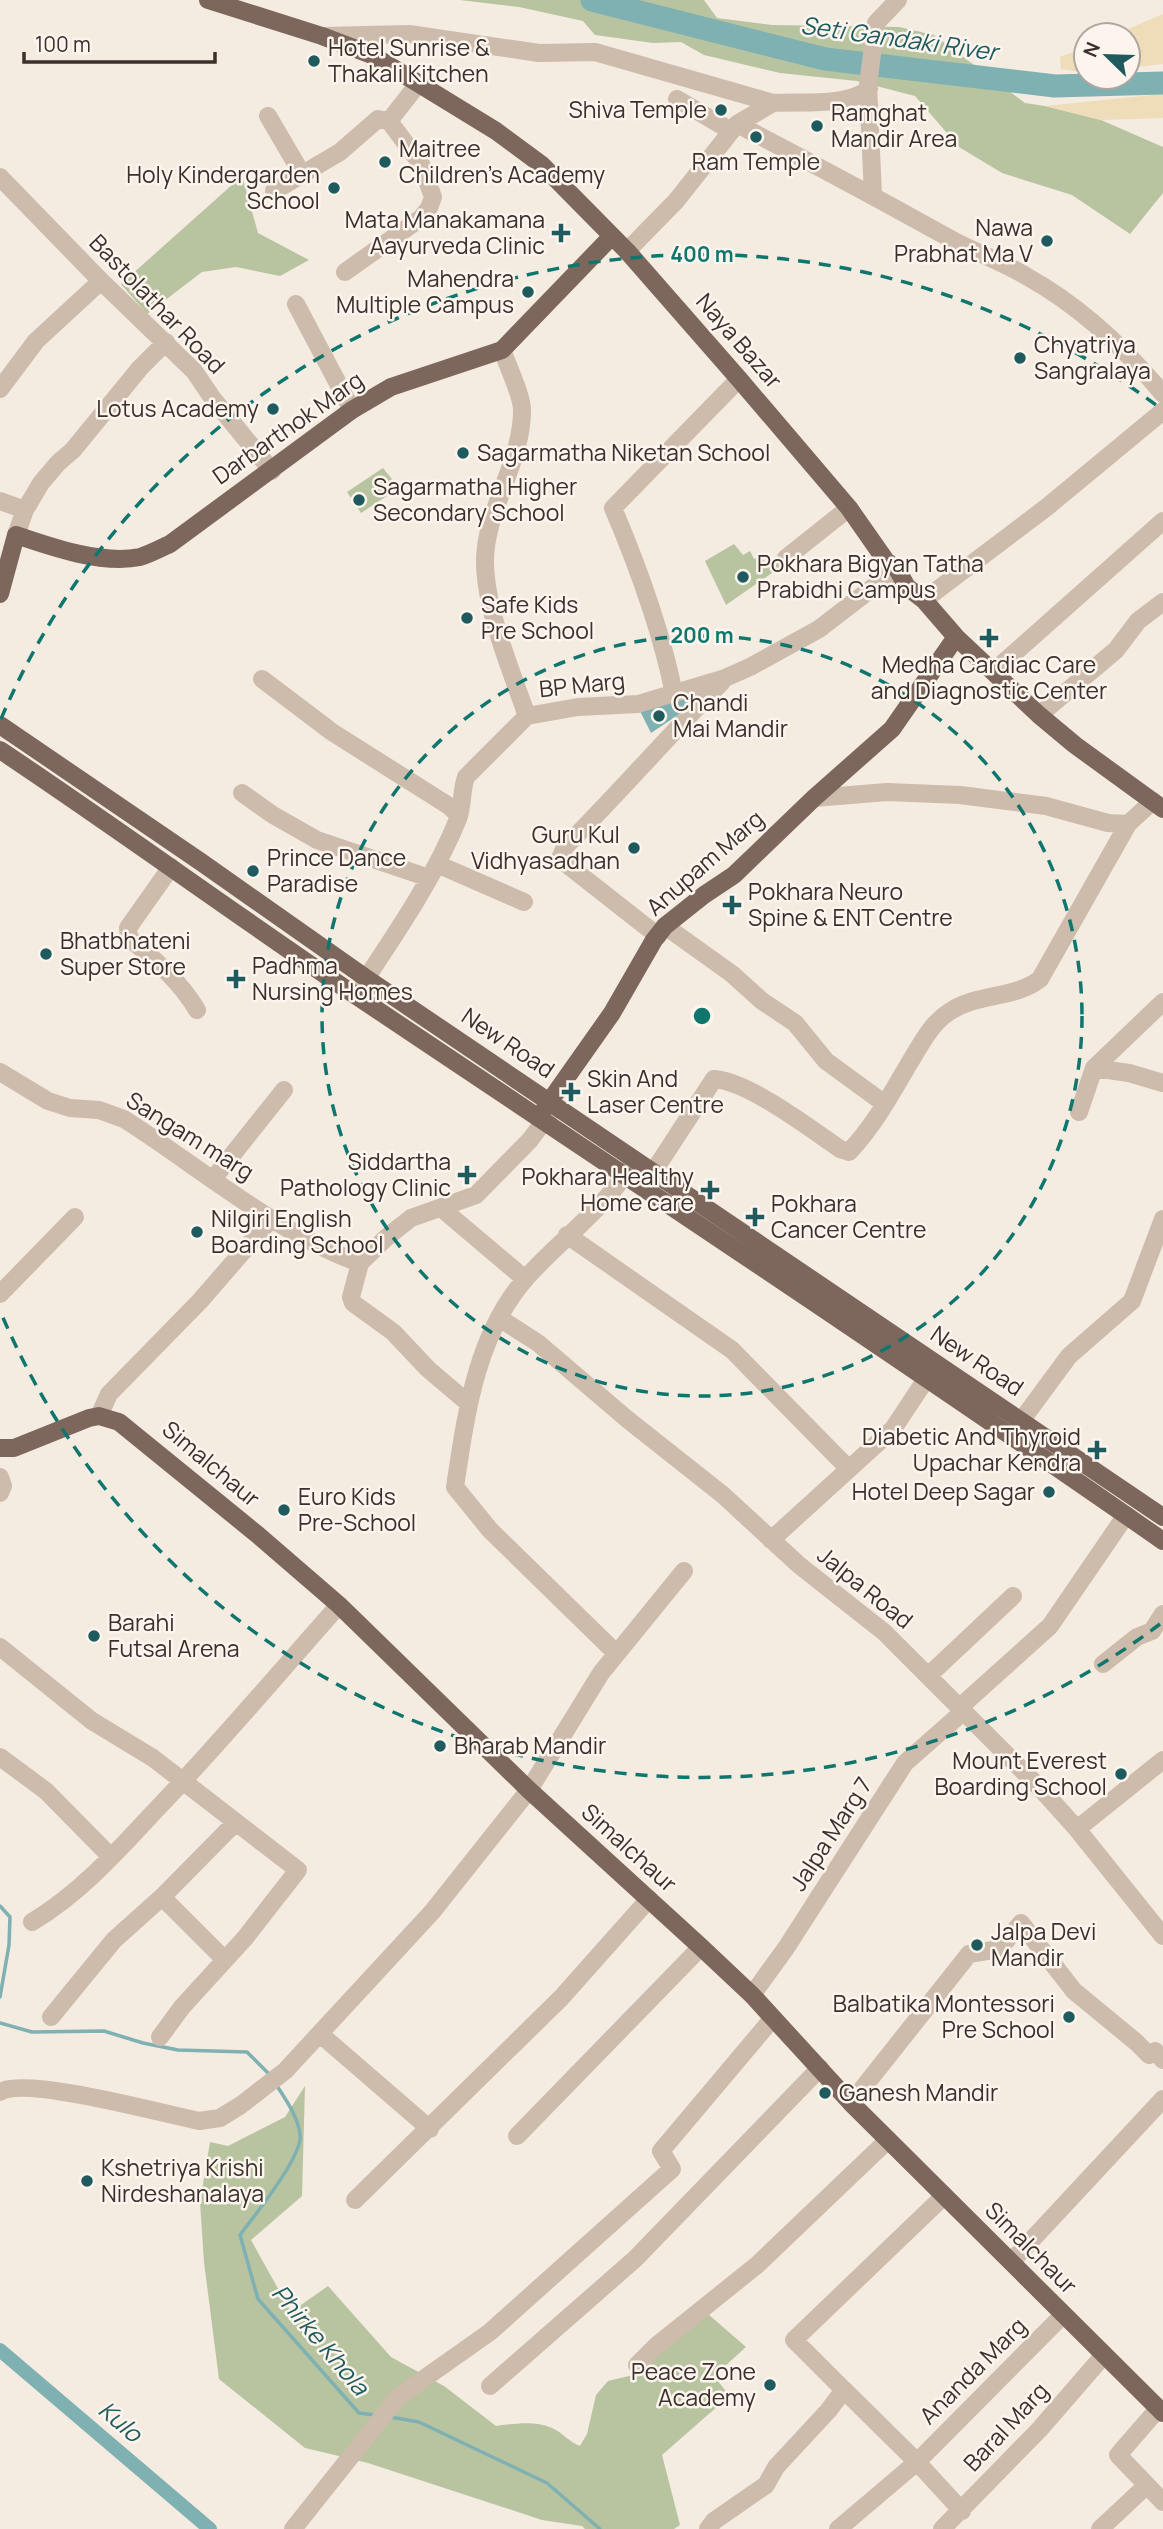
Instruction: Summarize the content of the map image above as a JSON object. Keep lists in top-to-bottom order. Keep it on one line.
{"streets":{"main road":["Naya Bazar","Darbarthok Marg","Anupam Marg","New Road","Simalchaur"],"street":["Bastolathar Road","BP Marg","Sangam marg","Jalpa Road","Jalpa Marg 7","Ananda Marg","Baral Marg"]},"crossings":[["Bastolathar Road","Darbarthok Marg"],["Naya Bazar","Darbarthok Marg"],["Naya Bazar","BP Marg"],["Naya Bazar","Anupam Marg"],["BP Marg","New Road"],["Anupam Marg","New Road"],["New Road","Jalpa Marg 7"],["Simalchaur","Jalpa Marg 7"],["Simalchaur","Ananda Marg"],["Simalchaur","Baral Marg"],["Jalpa Road","Jalpa Marg 7"]],"water":["Seti Gandaki River","Phirke Khola","Kulo"],"places":{"other":["Hotel Sunrise & Thakali Kitchen","Shiva Temple","Ramghat Mandir Area","Ram Temple","Maitree Children's Academy","Holy Kindergarden School","Nawa Prabhat Ma V","Mahendra Multiple Campus","Chyatriya Sangralaya","Lotus Academy","Sagarmatha Niketan School","Sagarmatha Higher Secondary School","Pokhara Bigyan Tatha Prabidhi Campus","Safe Kids Pre School","Chandi Mai Mandir","Guru Kul Vidhyasadhan","Prince Dance Paradise","Bhatbhateni Super Store","Nilgiri English Boarding School","Hotel Deep Sagar","Euro Kids Pre-School","Barahi Futsal Arena","Bharab Mandir","Mount Everest Boarding School","Jalpa Devi Mandir","Balbatika Montessori Pre School","Ganesh Mandir","Kshetriya Krishi Nirdeshanalaya","Peace Zone Academy"],"health":["Mata Manakamana Aayurveda Clinic","Medha Cardiac Care and Diagnostic Center","Pokhara Neuro Spine & ENT Centre","Padhma Nursing Homes","Skin And Laser Centre","Siddartha Pathology Clinic","Pokhara Healthy Home care","Pokhara Cancer Centre","Diabetic And Thyroid Upachar Kendra"]},"scale_bar":"100 m","north":"top left","rings":["400 m","200 m"]}
